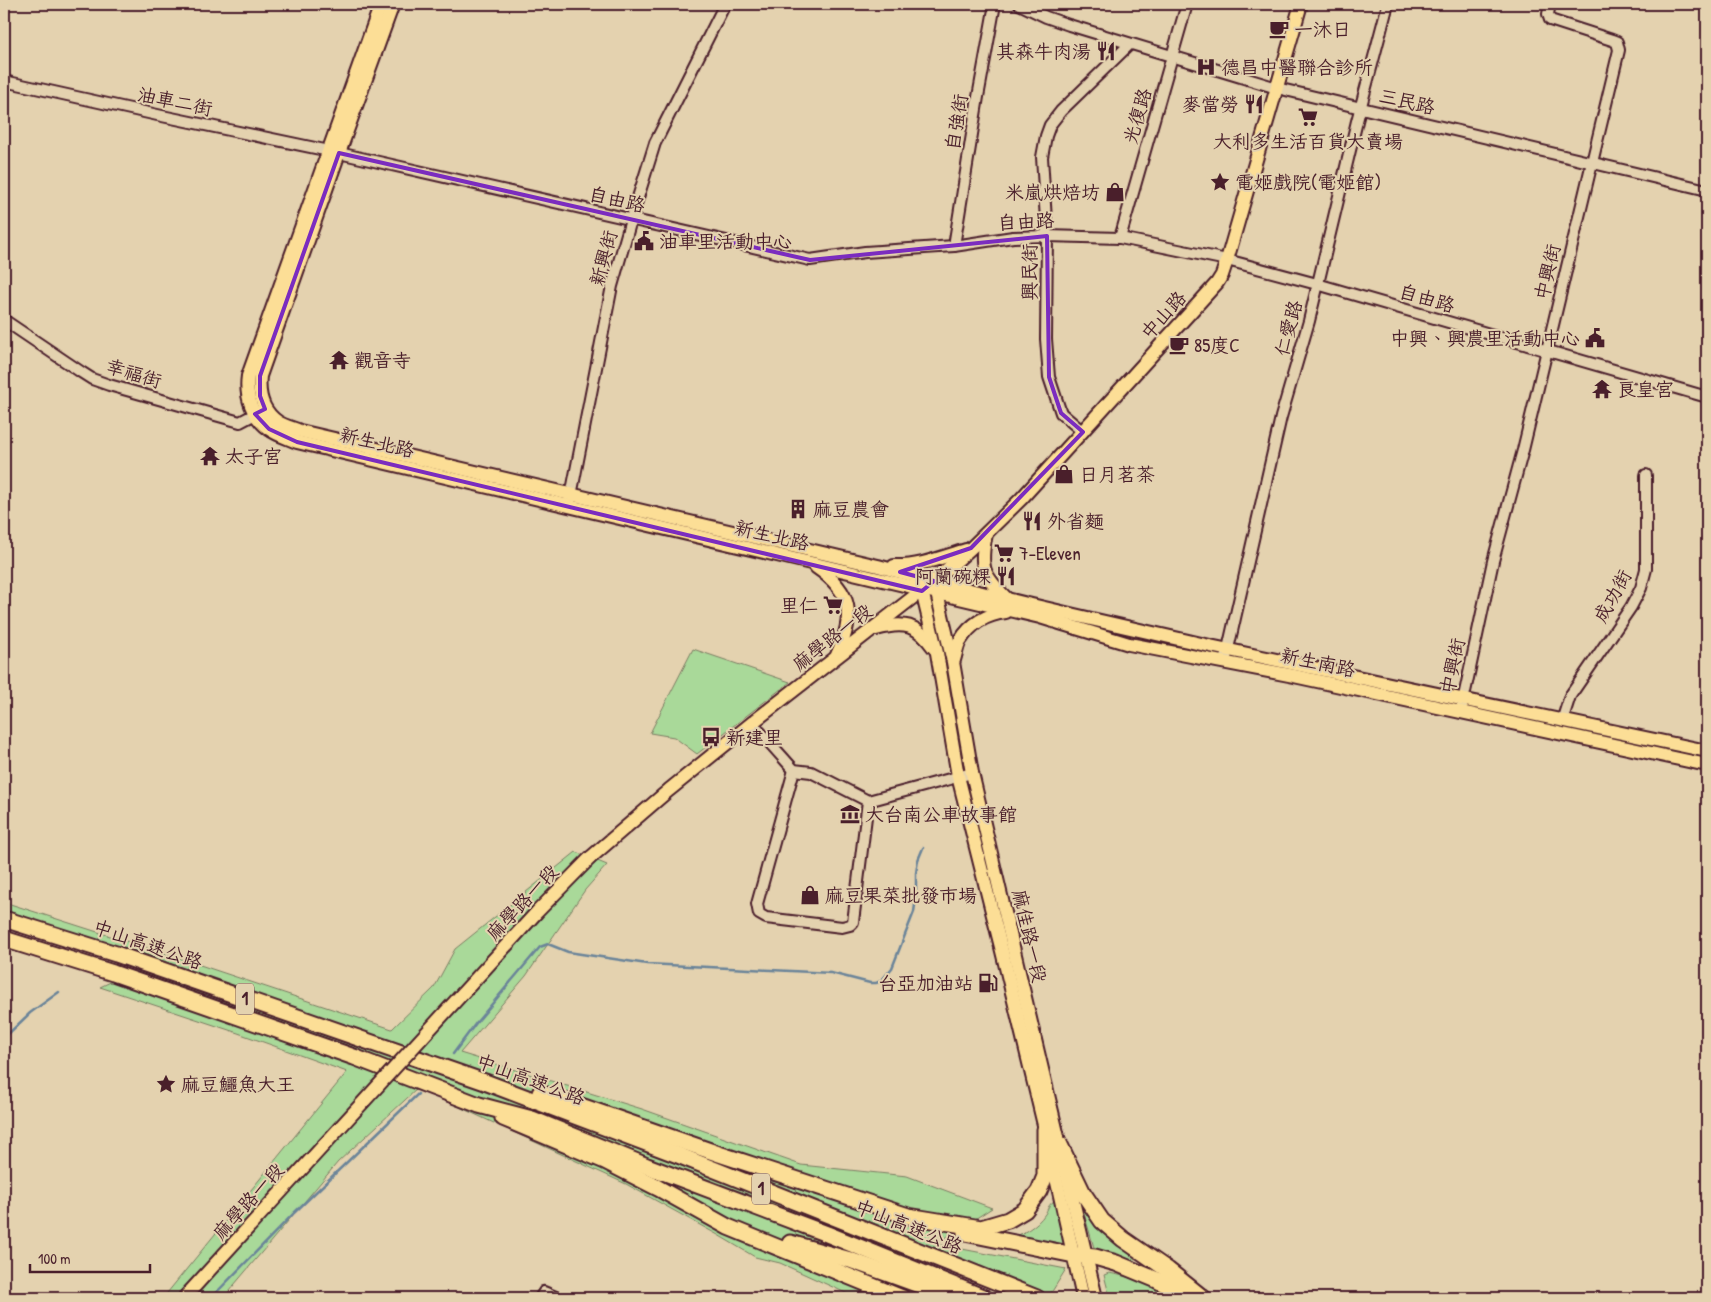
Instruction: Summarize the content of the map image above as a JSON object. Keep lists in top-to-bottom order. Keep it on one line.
{"streets":{"highway":["中山高速公路","1"],"main road":["中山路","新生北路","麻學路一段","新生南路","麻佳路一段"],"street":["油車二街","三民路","光復路","自強街","自由路","新興街","興民街","中興街","仁愛路","幸福街","成功街"]},"crossings":[["油車二街","自由路"],["油車二街","新生北路"],["三民路","光復路"],["三民路","興民街"],["三民路","中興街"],["三民路","中山路"],["三民路","仁愛路"],["光復路","自由路"],["自強街","自由路"],["自由路","新興街"],["自由路","興民街"],["自由路","中興街"],["自由路","中山路"],["自由路","仁愛路"],["自由路","新生北路"],["新興街","新生北路"],["興民街","中山路"],["中興街","新生南路"],["中山路","新生北路"],["中山路","新生南路"],["中山路","麻佳路一段"],["仁愛路","新生南路"],["幸福街","新生北路"],["新生北路","麻學路一段"],["新生北路","新生南路"],["新生北路","麻佳路一段"],["成功街","新生南路"],["麻學路一段","新生南路"],["麻學路一段","麻佳路一段"],["新生南路","麻佳路一段"]],"places":{"cafe":["一沐日","85度C"],"restaurant":["其森牛肉湯","麥當勞","外省麵","阿蘭碗粿"],"hospital":["德昌中醫聯合診所"],"supermarket":["大利多生活百貨大賣場","7-Eleven","里仁"],"place":["電姬戲院(電姬館)","麻豆鱷魚大王"],"shop":["米嵐烘焙坊","日月茗茶","麻豆果菜批發市場"],"public building":["油車里活動中心","中興、興農里活動中心"],"temple":["觀音寺","良皇宮","太子宮"],"building":["麻豆農會"],"bus stop":["新建里"],"museum":["大台南公車故事館"],"fuel station":["台亞加油站"]},"scale_bar":"100 m"}
